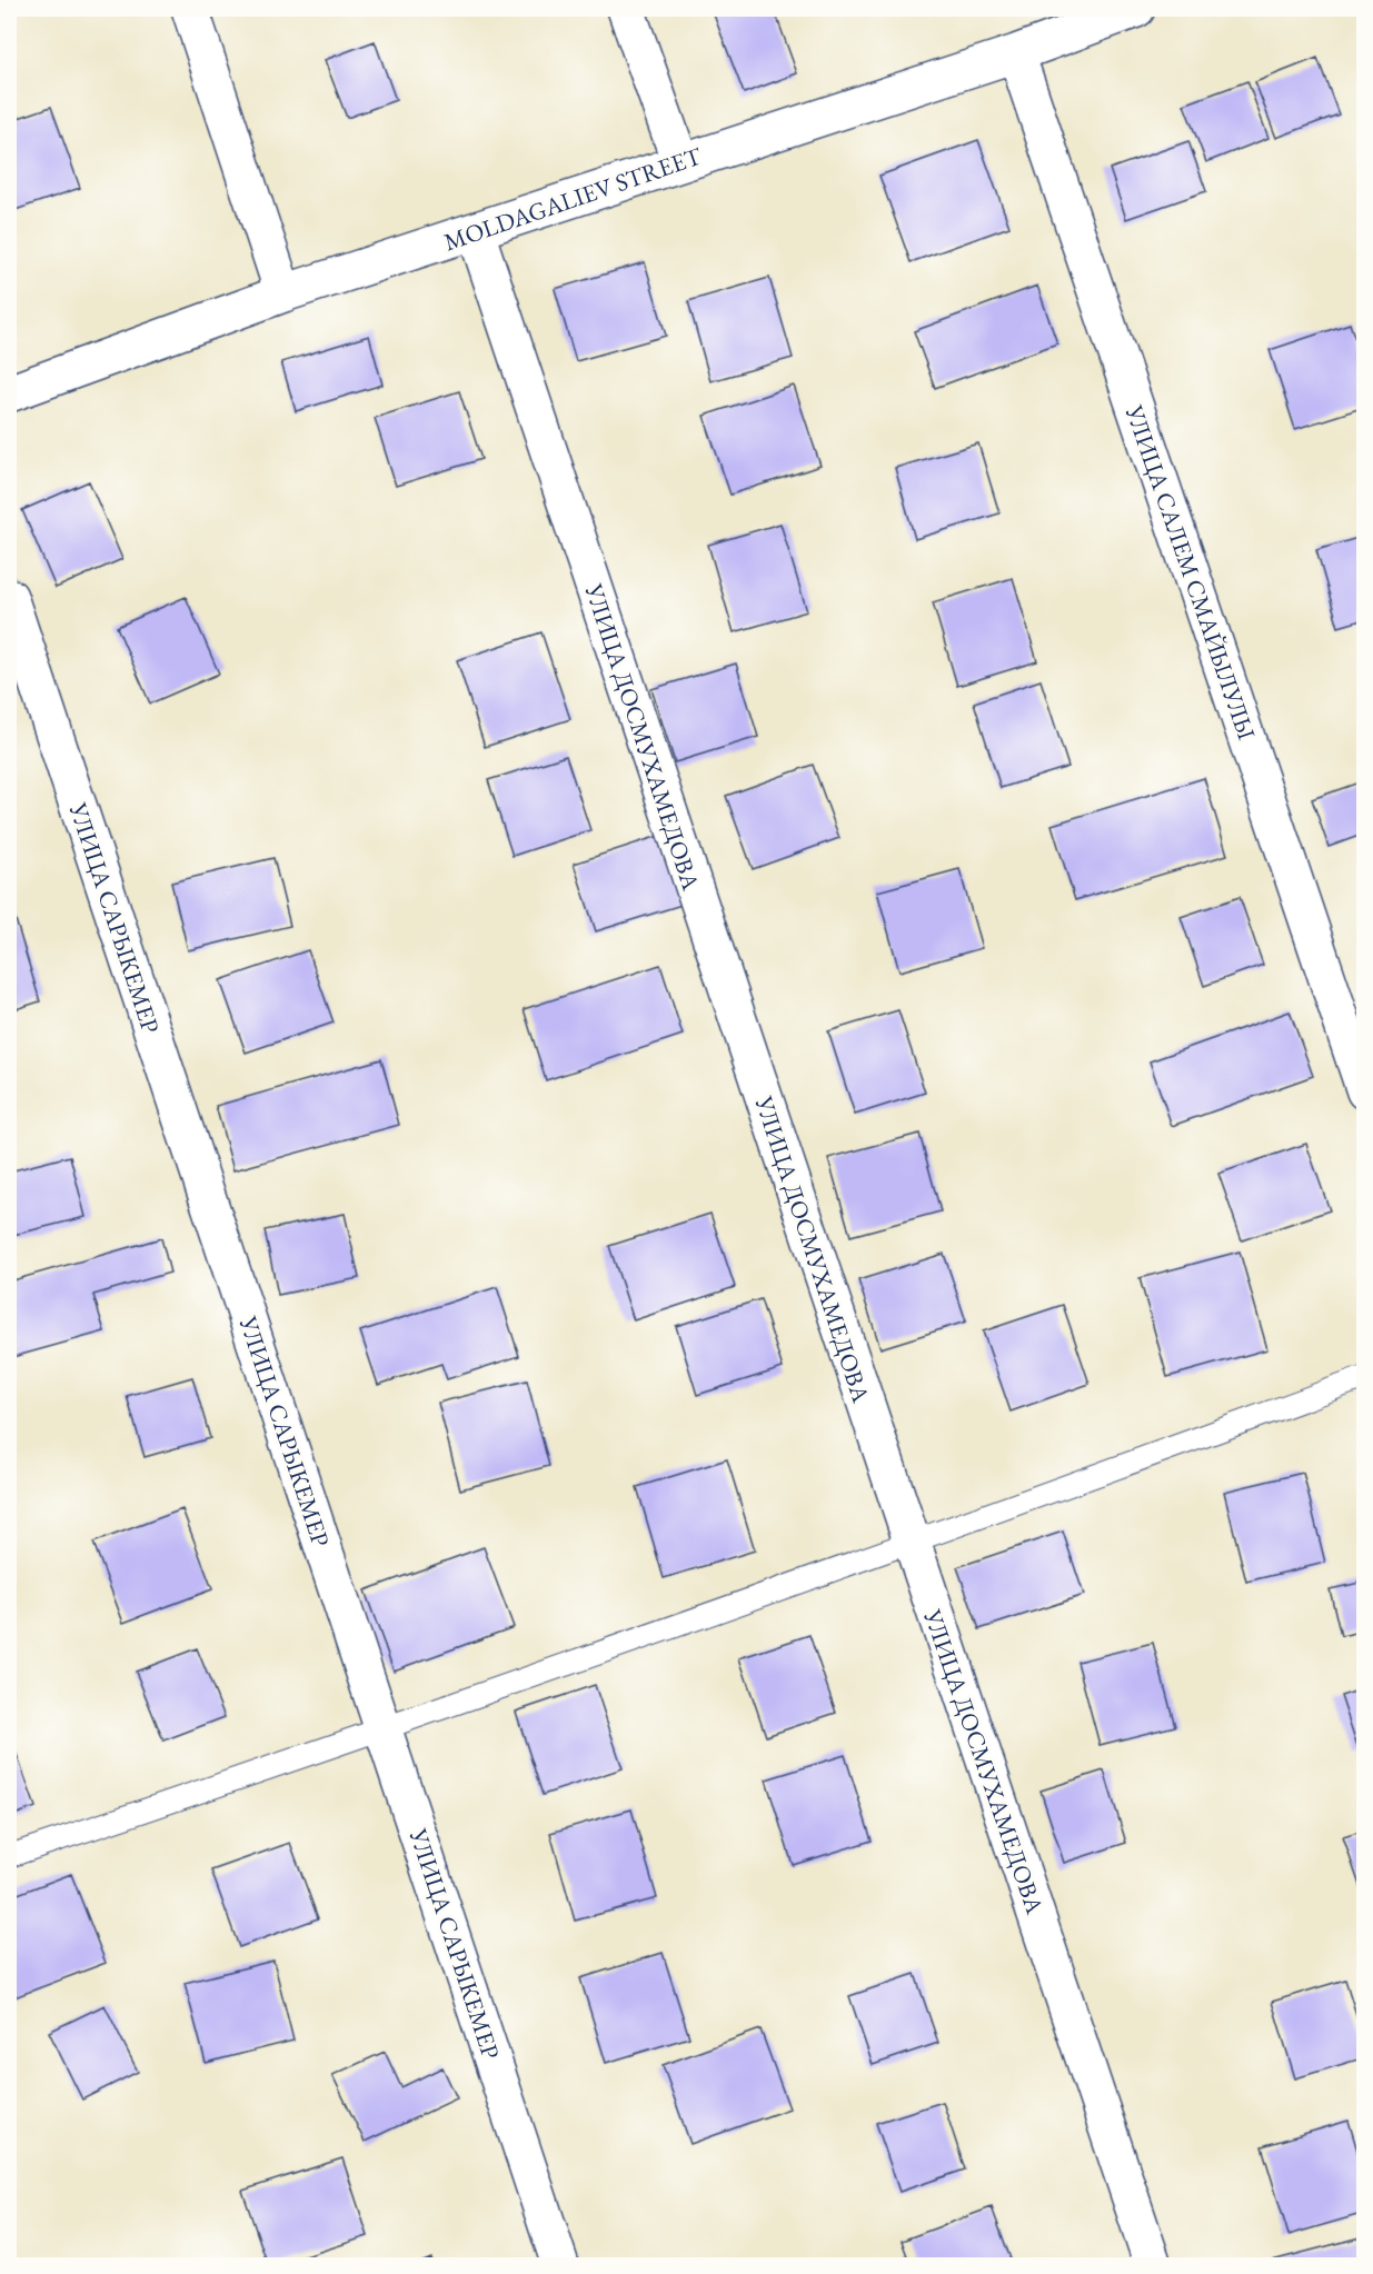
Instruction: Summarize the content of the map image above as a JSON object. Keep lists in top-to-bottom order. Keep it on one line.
{"streets":{"street":["MOLDAGALIEV STREET","УЛИЦА САЛЕМ СМАЙЫЛУЛЫ","УЛИЦА ДОСМУХАМЕДОВА","УЛИЦА САРЫКЕМЕР"]},"crossings":[["MOLDAGALIEV STREET","УЛИЦА САЛЕМ СМАЙЫЛУЛЫ"],["MOLDAGALIEV STREET","УЛИЦА ДОСМУХАМЕДОВА"]]}
